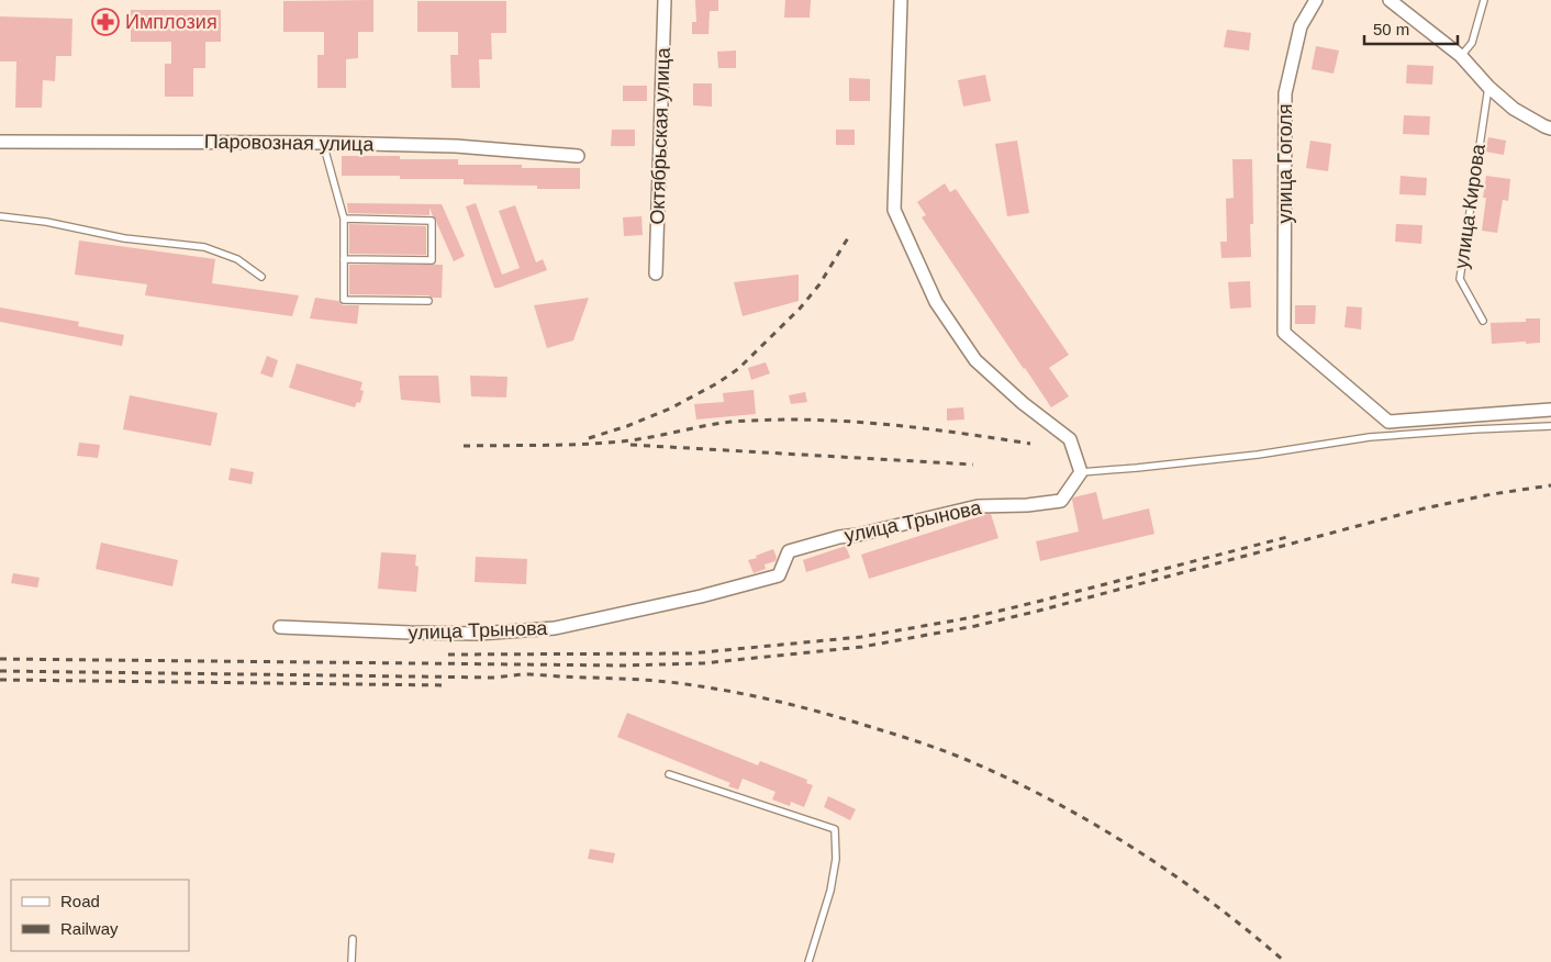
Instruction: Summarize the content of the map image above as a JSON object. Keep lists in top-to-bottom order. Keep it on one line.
{"streets":{"street":["Октябрьская улица","Паровозная улица","улица Гоголя","улица Трынова"],"lane":["улица Кирова"]},"places":{"pharmacy":["Имплозия"]},"legend":["Road","Railway"],"scale_bar":"50 m"}
